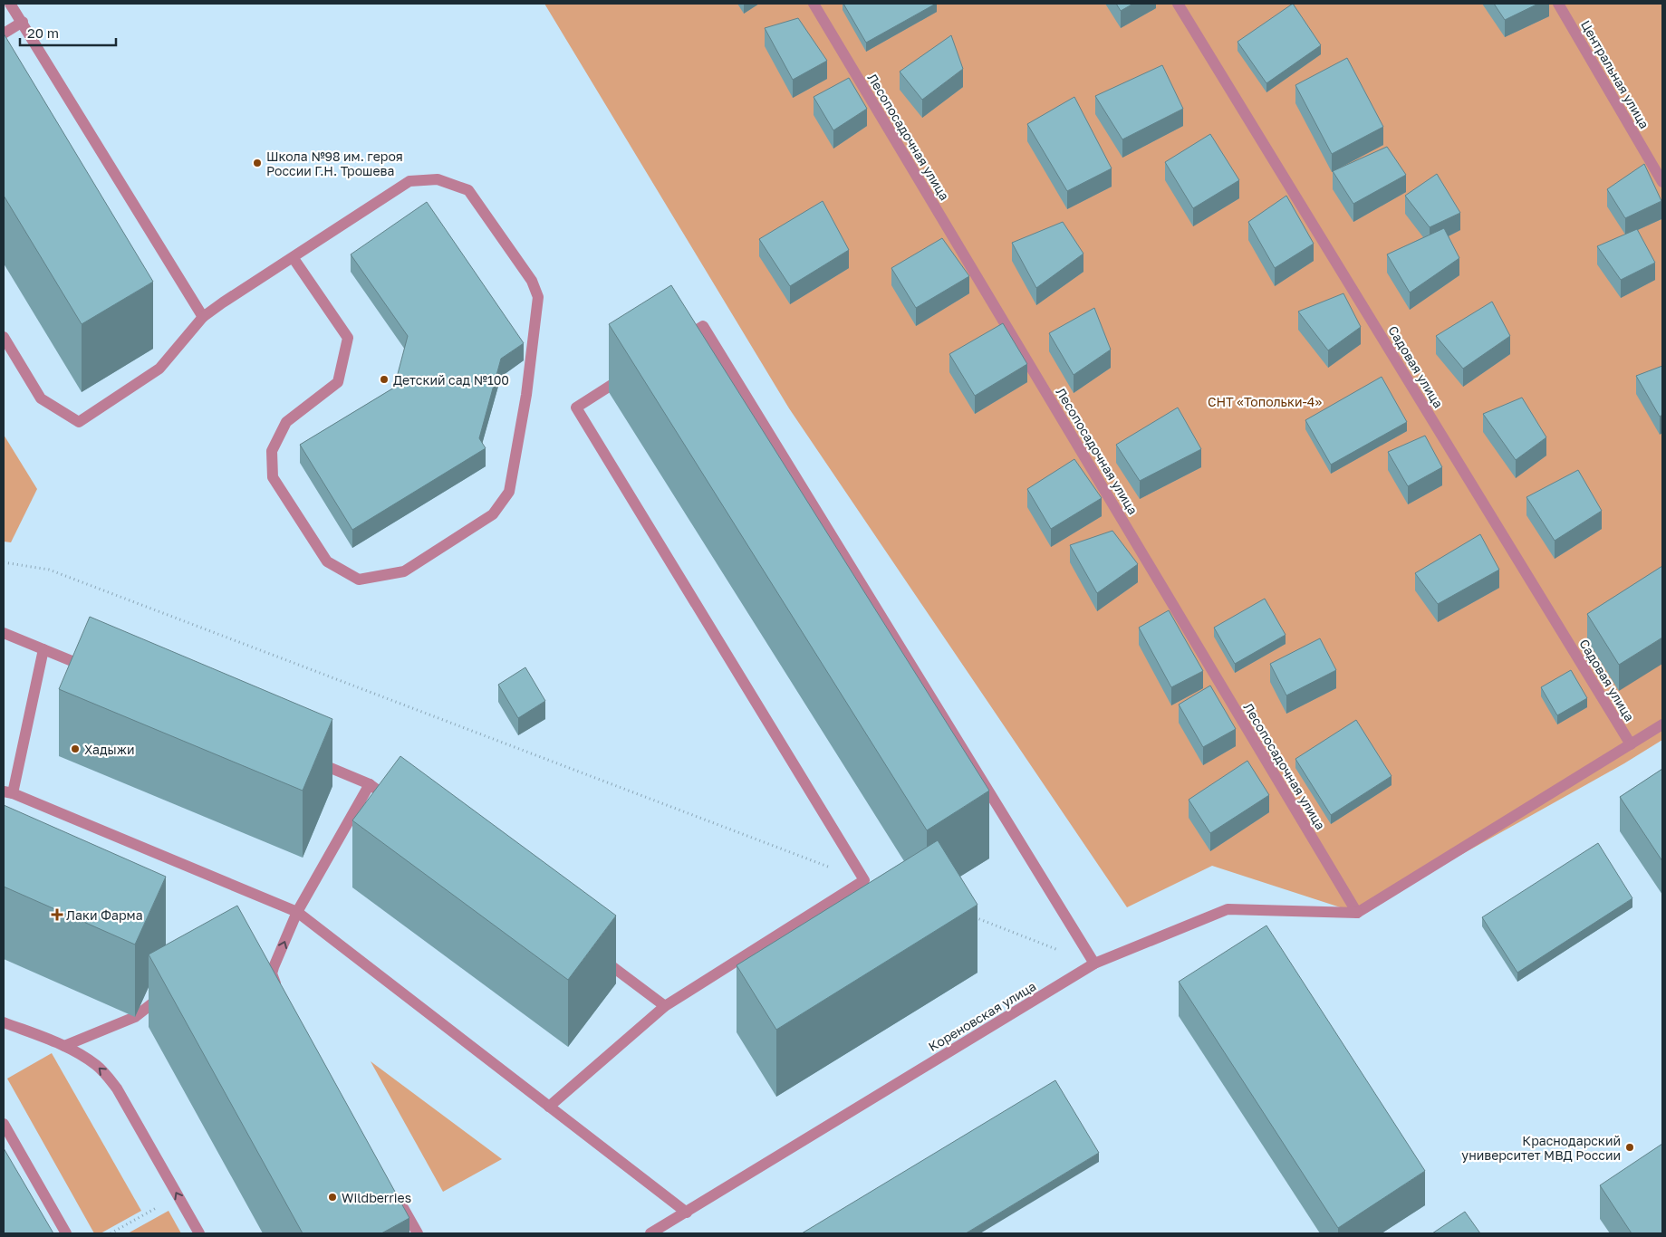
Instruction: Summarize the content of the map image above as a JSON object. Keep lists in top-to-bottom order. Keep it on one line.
{"streets":{"street":["Центральная улица","Лесопосадочная улица","Садовая улица","Кореновская улица"]},"crossings":[["Лесопосадочная улица","Кореновская улица"]],"parks":["СНТ «Топольки-4»"],"places":{"other":["Школа №98 им. героя России Г.Н. Трошева","Детский сад №100","Хадыжи","Краснодарский университет МВД России","Wildberries"],"health":["Лаки Фарма"]},"scale_bar":"20 m"}
